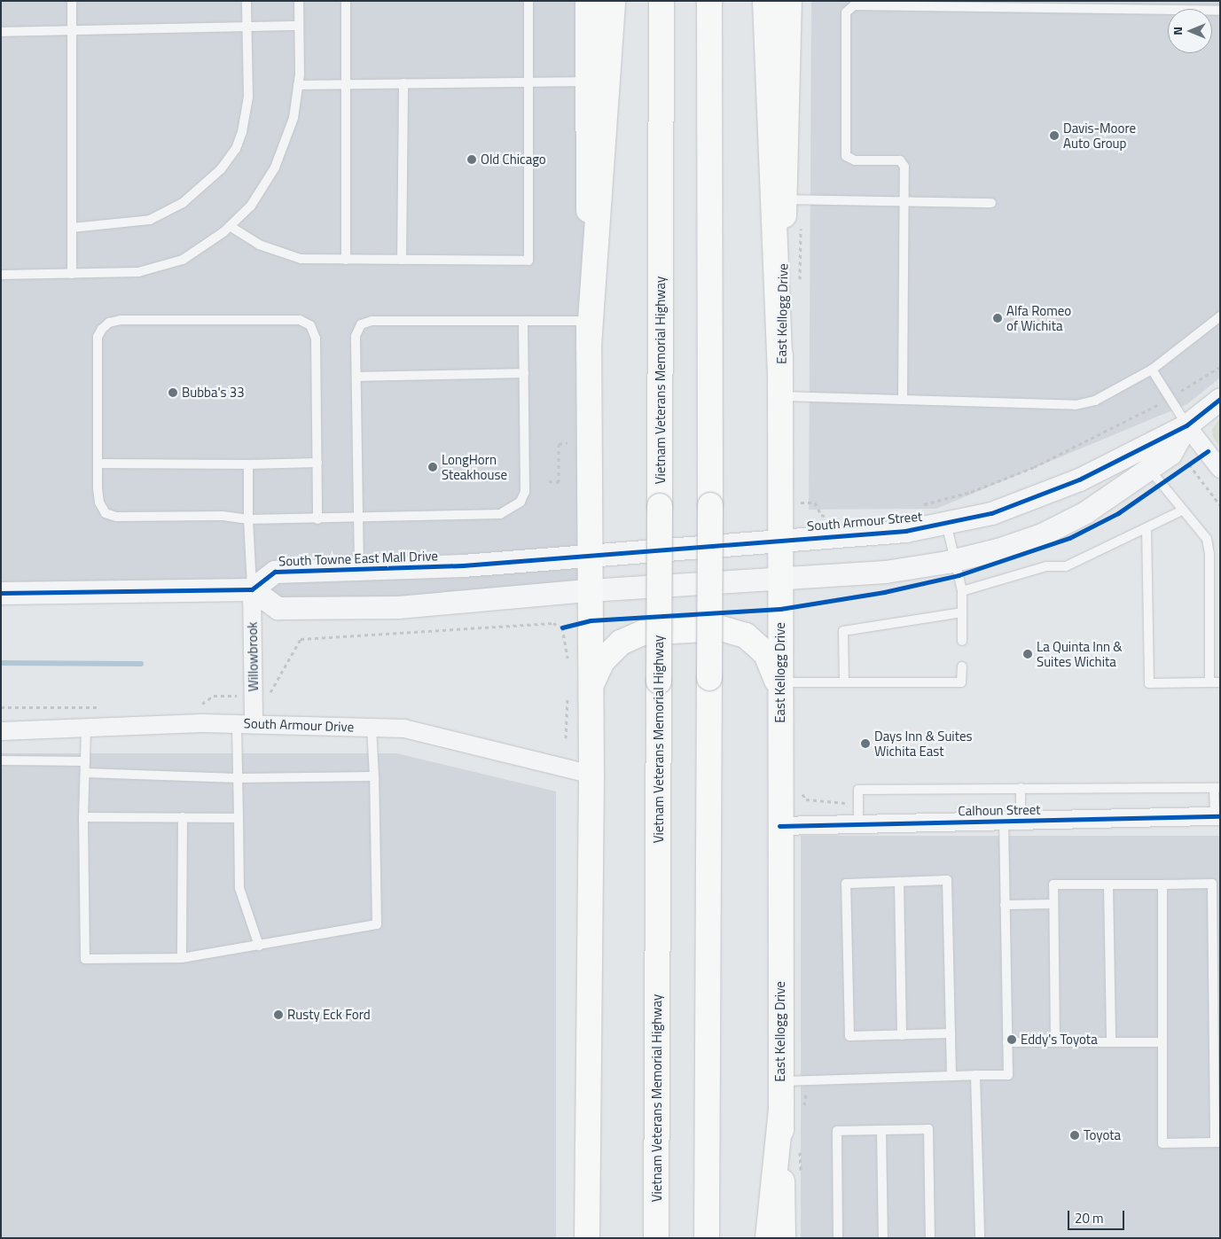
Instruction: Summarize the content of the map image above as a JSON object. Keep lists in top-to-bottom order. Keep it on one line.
{"streets":{"main road":["East Kellogg Drive","Vietnam Veterans Memorial Highway"],"street":["South Armour Street","South Towne East Mall Drive","Willowbrook","South Armour Drive","Calhoun Street"]},"crossings":[["East Kellogg Drive","South Armour Street"],["East Kellogg Drive","Calhoun Street"],["South Armour Street","South Towne East Mall Drive"],["South Towne East Mall Drive","Willowbrook"],["Willowbrook","South Armour Drive"]],"places":["Davis-Moore Auto Group","Old Chicago","Alfa Romeo of Wichita","Bubba's 33","LongHorn Steakhouse","La Quinta Inn & Suites Wichita","Days Inn & Suites Wichita East","Rusty Eck Ford","Eddy's Toyota","Toyota"],"scale_bar":"20 m","north":"left"}
